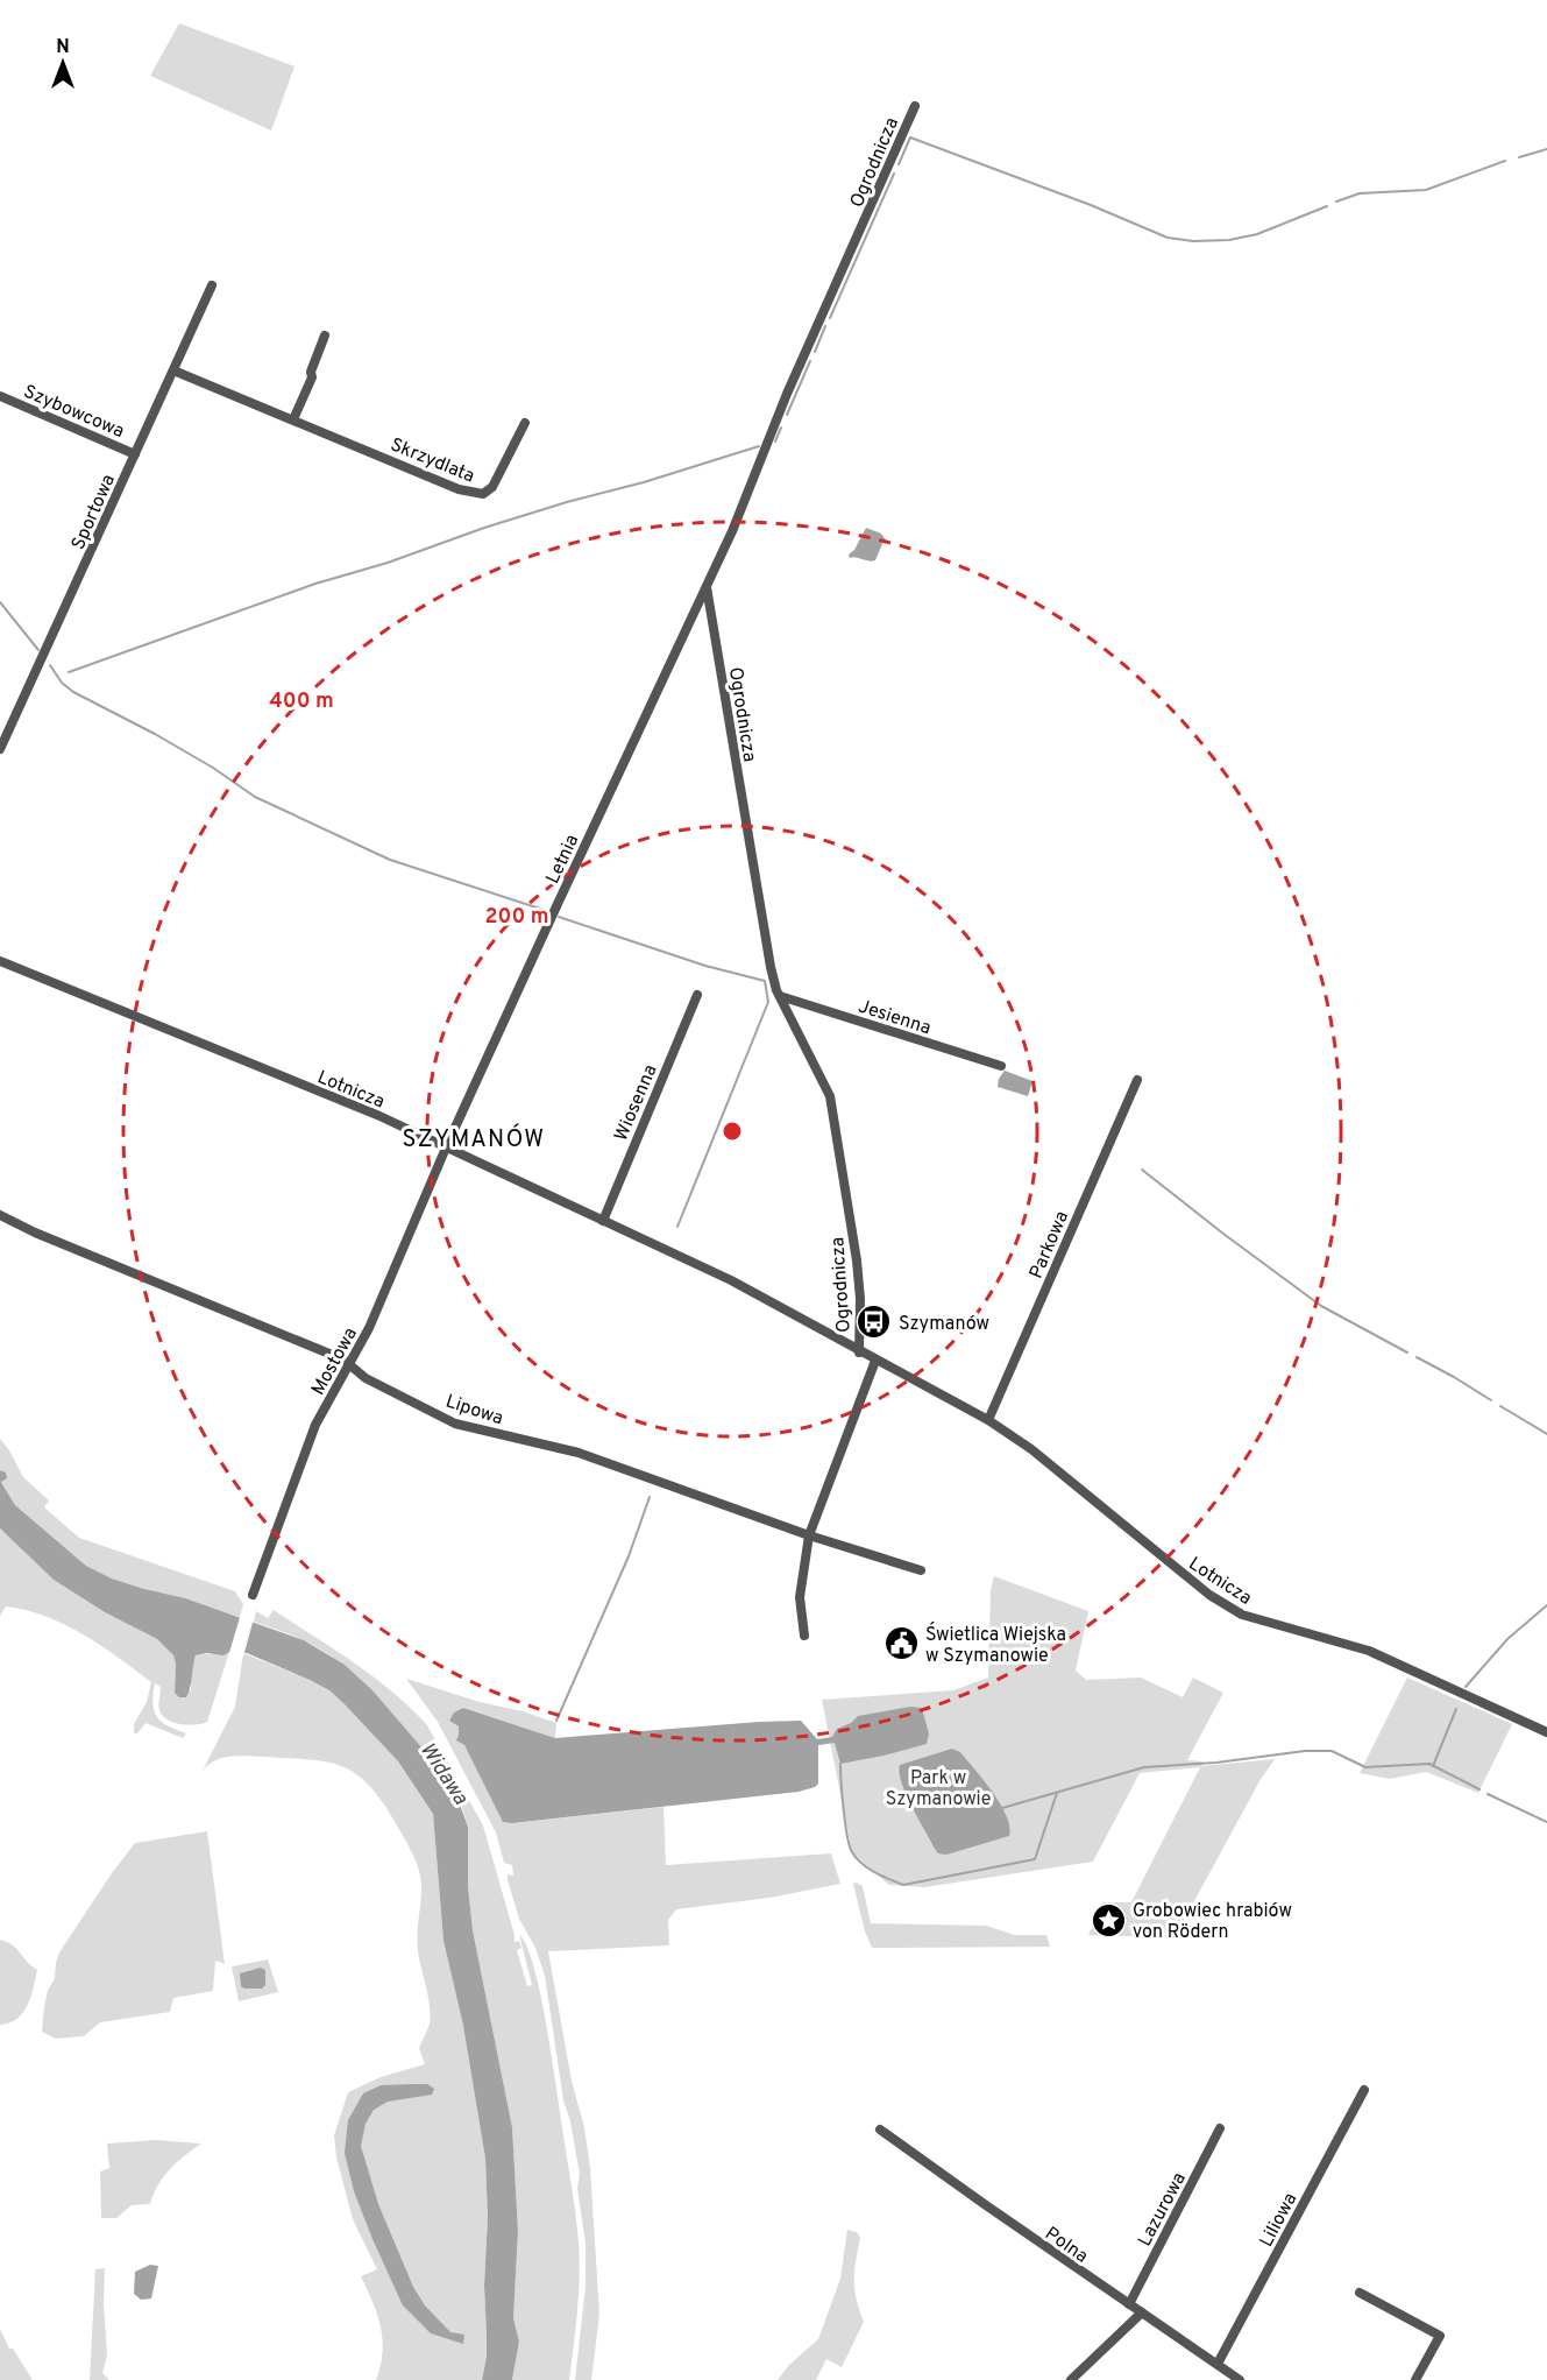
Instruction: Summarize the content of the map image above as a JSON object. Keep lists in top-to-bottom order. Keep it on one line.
{"streets":{"street":["Ogrodnicza","Szybowcowa","Skrzydlata","Sportowa","Letnia","Jesienna","Lotnicza","Wiosenna","Parkowa","Mostowa","Lipowa","Lazurowa","Liliowa","Polna"]},"crossings":[["Ogrodnicza","Letnia"],["Ogrodnicza","Jesienna"],["Ogrodnicza","Lotnicza"],["Szybowcowa","Sportowa"],["Skrzydlata","Sportowa"],["Letnia","Lotnicza"],["Letnia","Mostowa"],["Lotnicza","Wiosenna"],["Lotnicza","Parkowa"],["Lotnicza","Mostowa"],["Mostowa","Lipowa"],["Lazurowa","Polna"],["Liliowa","Polna"]],"districts":["SZYMANÓW"],"water":["Widawa"],"parks":["Park w Szymanowie"],"places":{"bus stop":["Szymanów"],"public building":["Świetlica Wiejska w Szymanowie"],"place":["Grobowiec hrabiów von Rödern"]},"north":"top","rings":["400 m","200 m"]}
